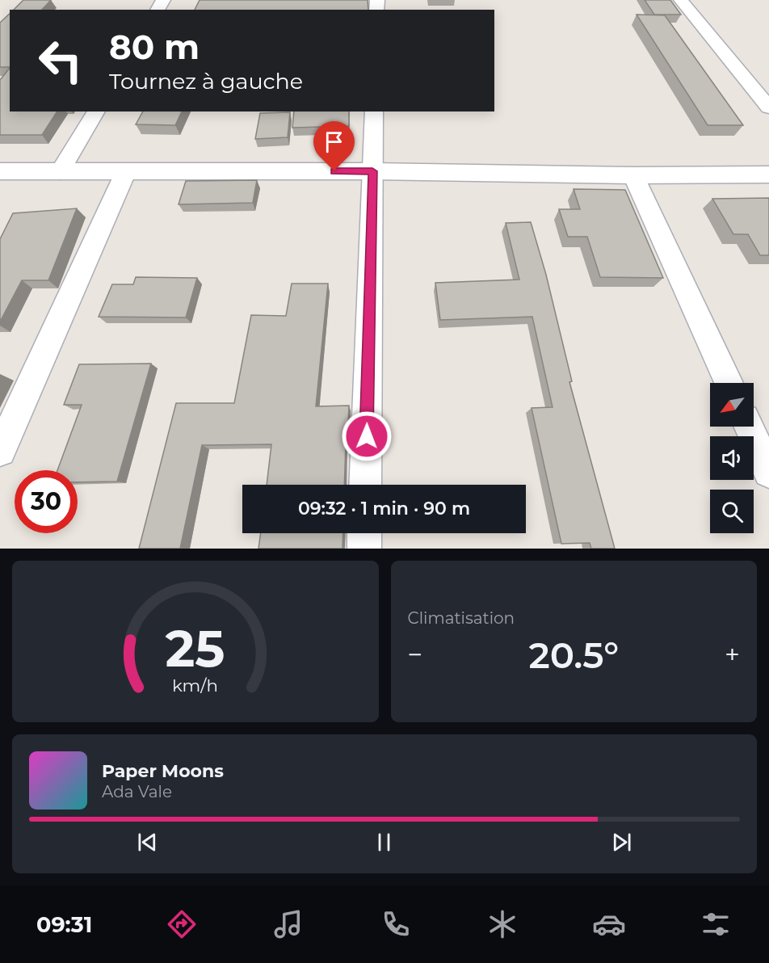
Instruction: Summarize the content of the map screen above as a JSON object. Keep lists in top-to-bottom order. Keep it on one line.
{"north":"bottom left","page":{"turn":["80 m","Tournez à gauche"],"limit":"30","trip":"09:32 · 1 min · 90 m","tile":"Climatisation","heat":["−","20.5°","+"],"song":["Paper Moons","Ada Vale"],"tabs":"09:31","gauge":["25","km/h"]}}
